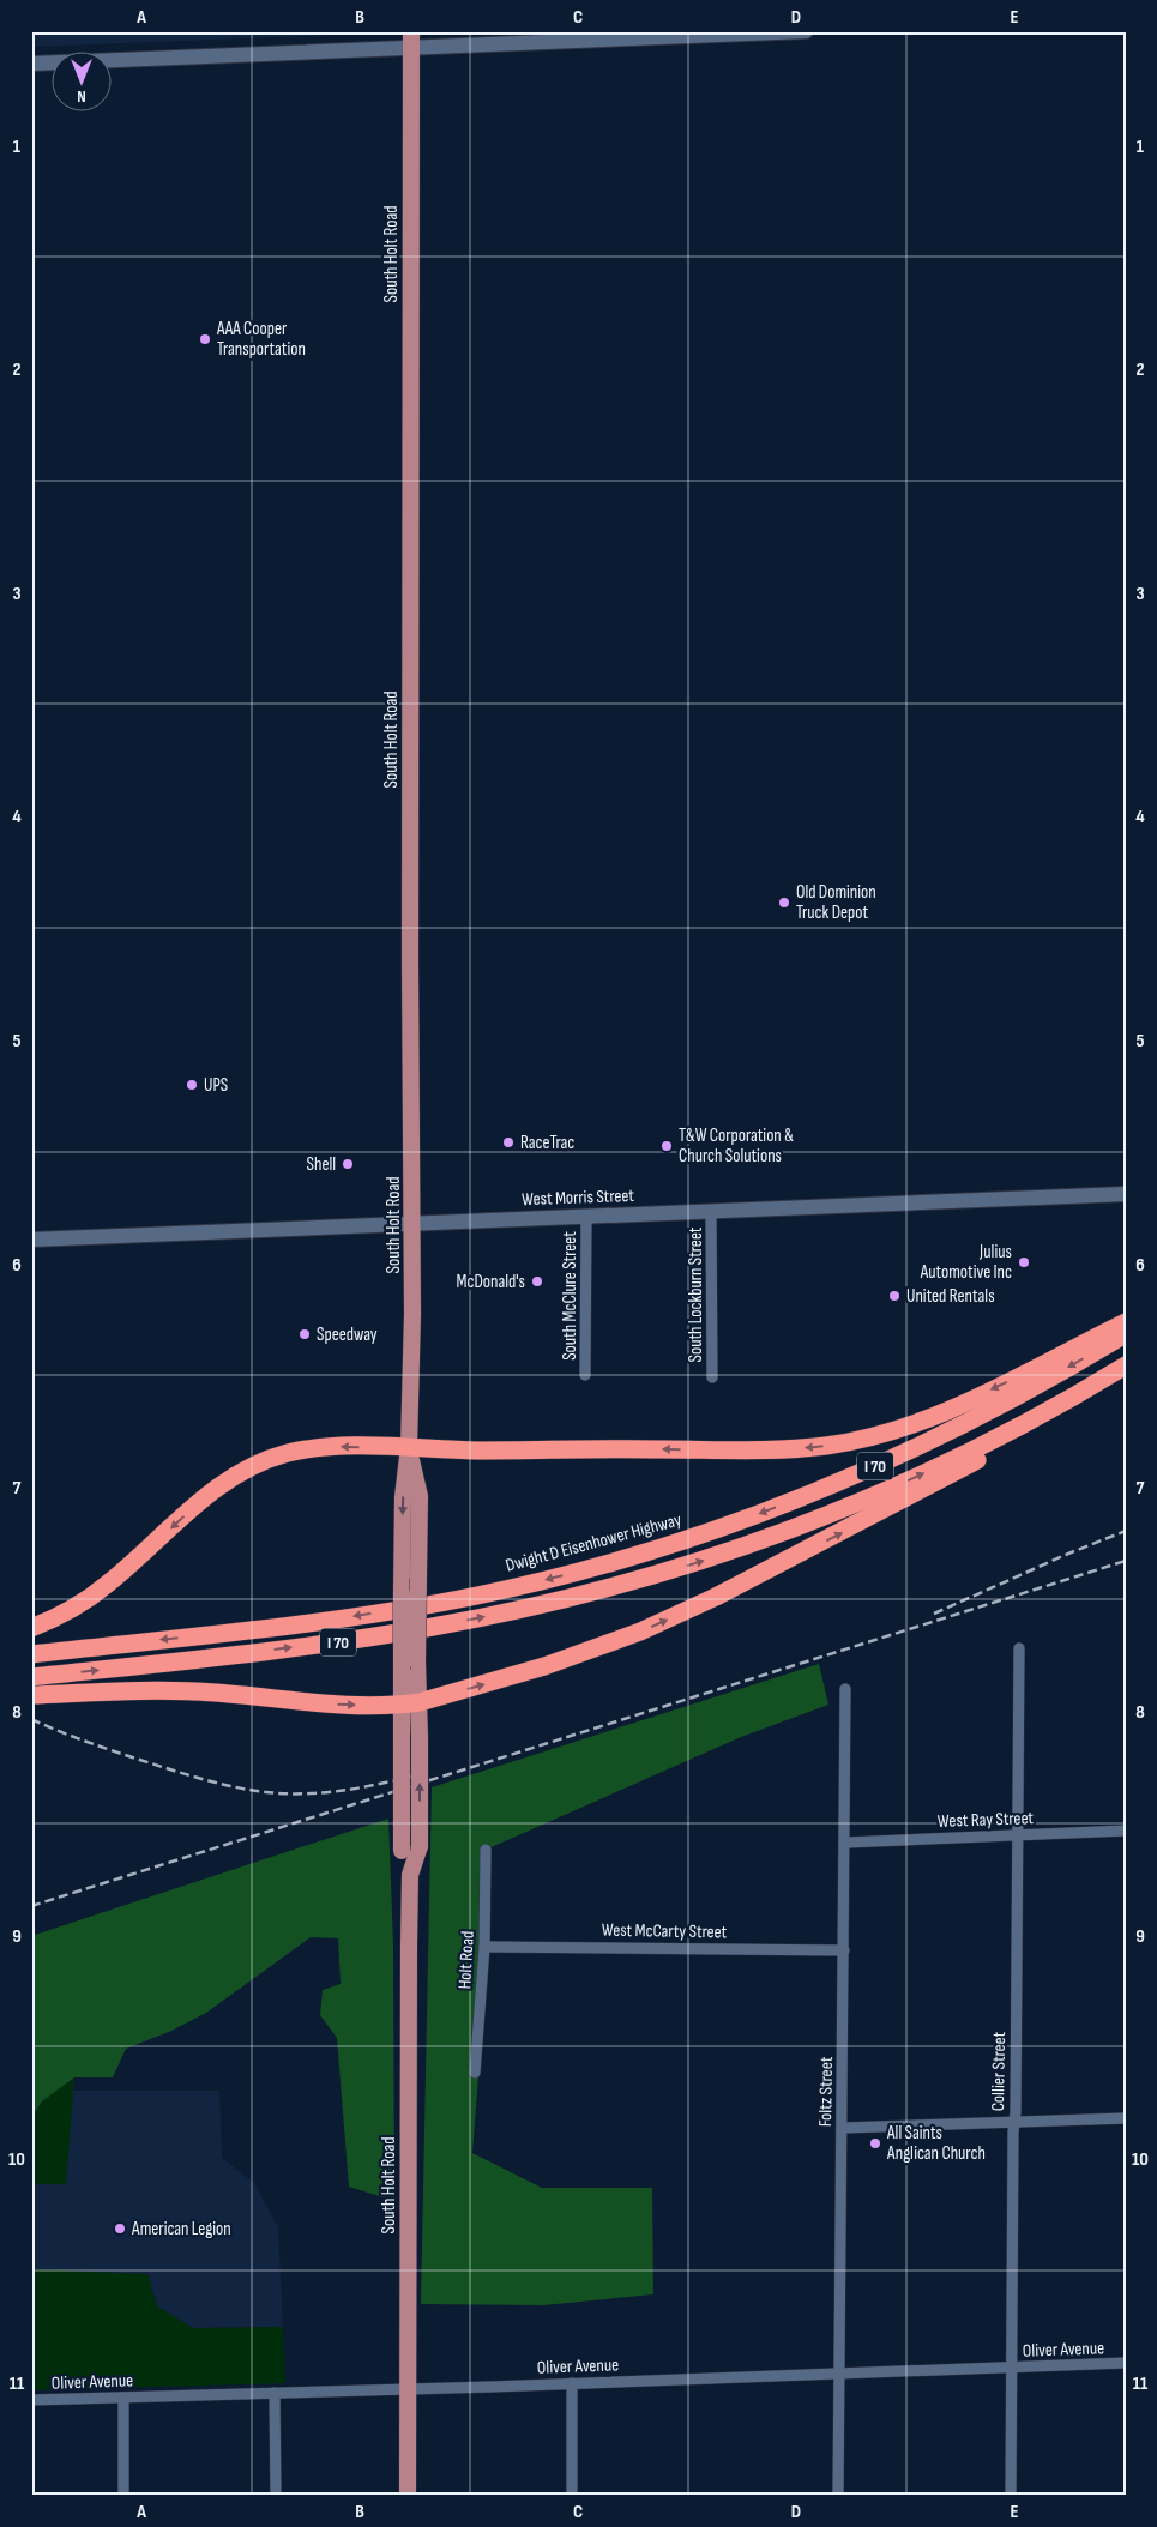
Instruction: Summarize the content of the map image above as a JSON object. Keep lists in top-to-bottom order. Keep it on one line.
{"streets":{"highway":["I 70","Dwight D Eisenhower Highway"],"main road":["South Holt Road","West Morris Street"],"street":["South Lockburn Street","South McClure Street","West Ray Street","West McCarty Street","Holt Road","Collier Street","Foltz Street","Oliver Avenue"]},"crossings":[["South Holt Road","West Morris Street"],["South Holt Road","Oliver Avenue"],["West Morris Street","South Lockburn Street"],["West Morris Street","South McClure Street"],["West Ray Street","Collier Street"],["West Ray Street","Foltz Street"],["West McCarty Street","Holt Road"],["West McCarty Street","Foltz Street"],["Collier Street","Oliver Avenue"],["Foltz Street","Oliver Avenue"]],"places":["AAA Cooper Transportation","Old Dominion Truck Depot","UPS","RaceTrac","T&W Corporation & Church Solutions","Shell","Julius Automotive Inc","McDonald's","United Rentals","Speedway","All Saints Anglican Church","American Legion"],"north":"bottom","grid":{"columns":["A","B","C","D","E"],"rows":["1","2","3","4","5","6","7","8","9","10","11"]}}
